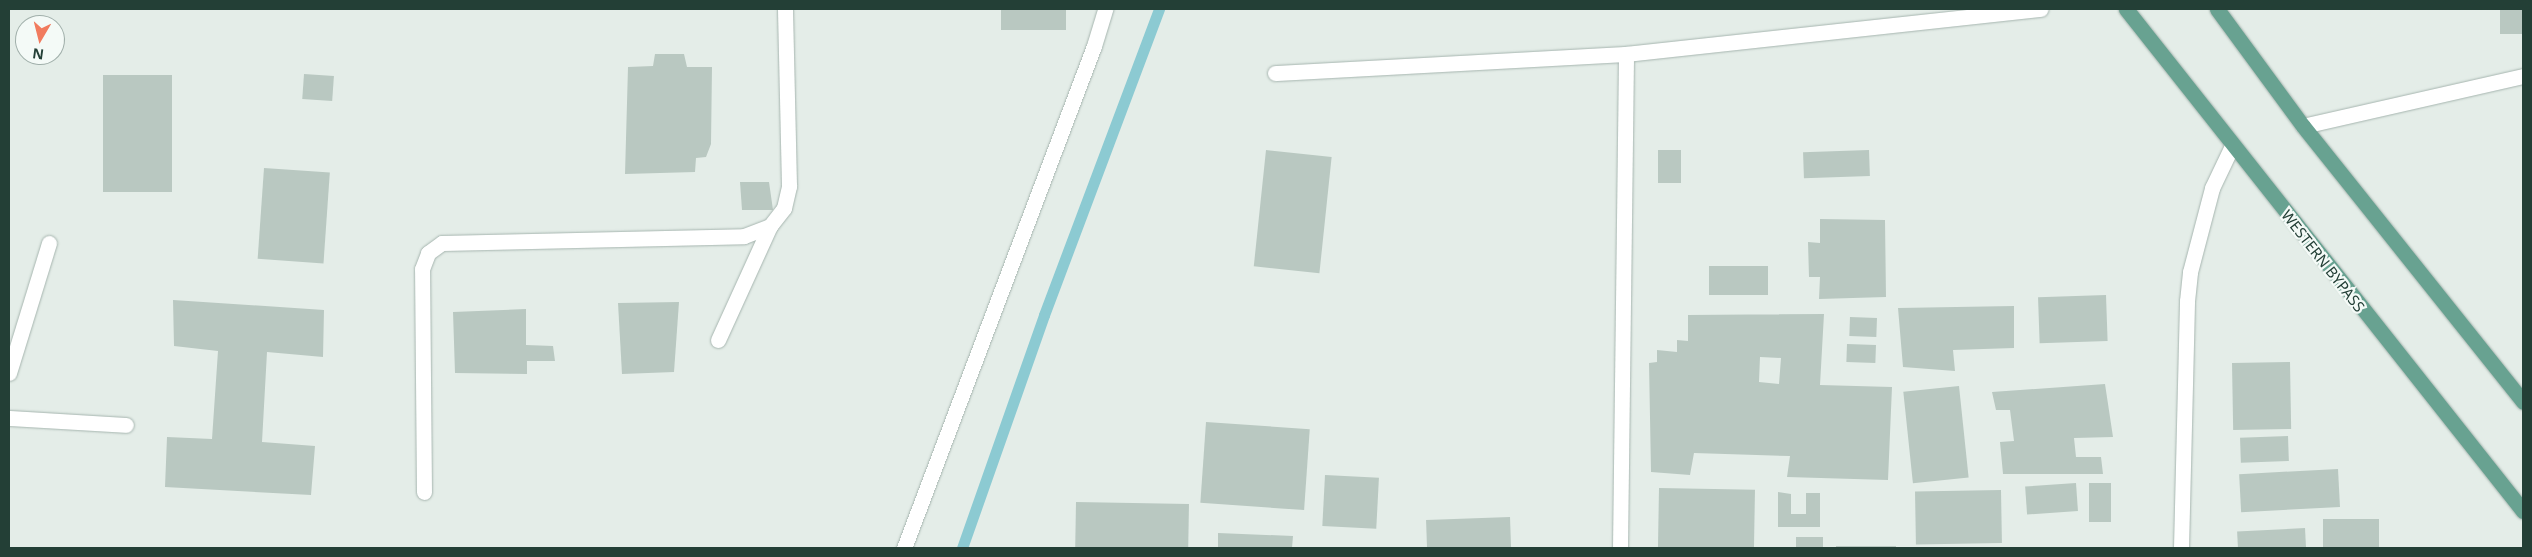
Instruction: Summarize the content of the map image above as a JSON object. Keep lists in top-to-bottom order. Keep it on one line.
{"streets":{"main road":["WESTERN BYPASS"]},"north":"bottom"}
